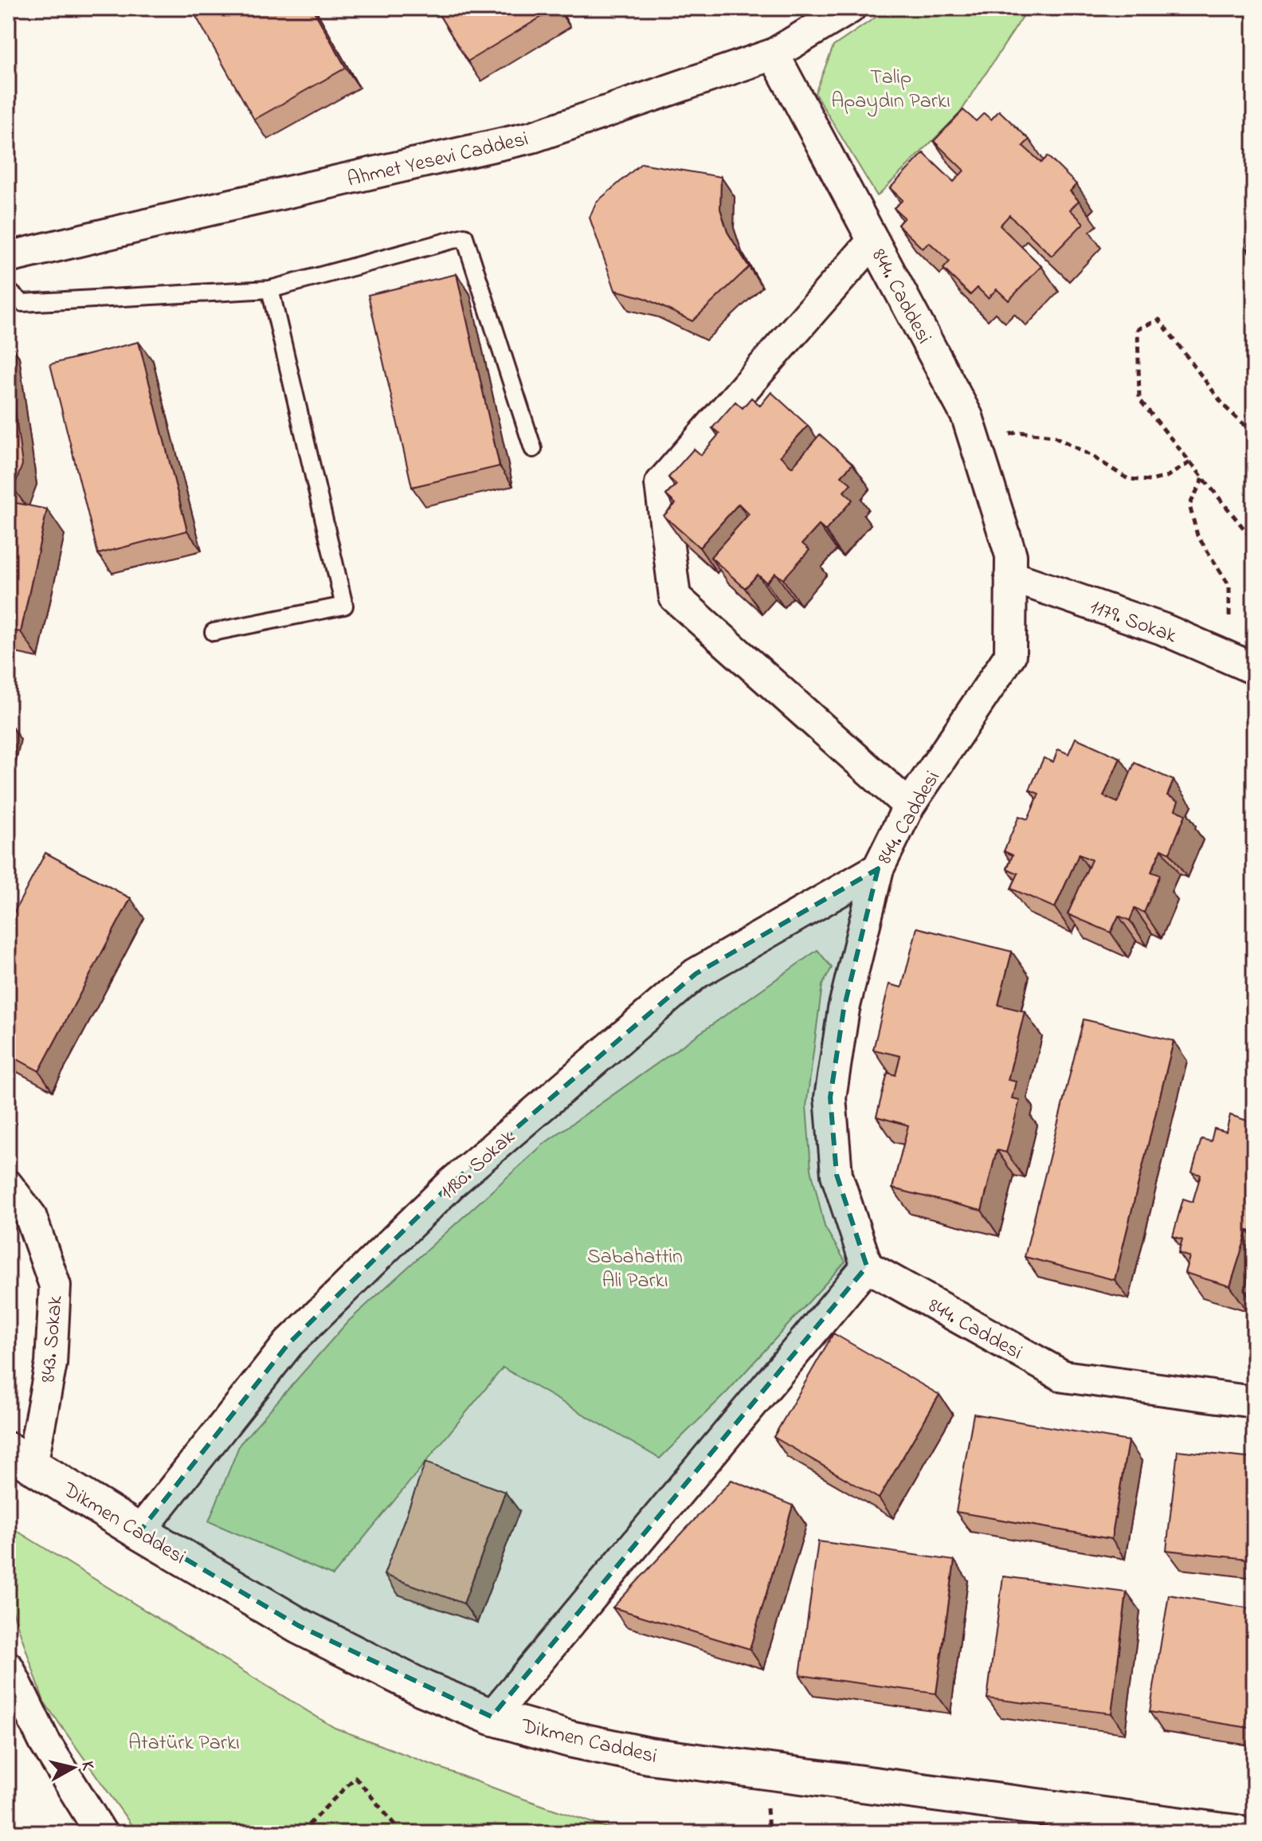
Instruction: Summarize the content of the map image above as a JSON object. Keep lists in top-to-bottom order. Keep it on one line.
{"streets":{"main road":["Dikmen Caddesi"],"street":["Ahmet Yesevi Caddesi","844. Caddesi","1179. Sokak","1180. Sokak","843. Sokak"]},"crossings":[["Ahmet Yesevi Caddesi","844. Caddesi"],["844. Caddesi","1179. Sokak"],["844. Caddesi","1180. Sokak"],["1180. Sokak","Dikmen Caddesi"],["843. Sokak","Dikmen Caddesi"]],"parks":["Talip Apaydın Parkı","Sabahattin Ali Parkı","Atatürk Parkı"],"north":"right"}
